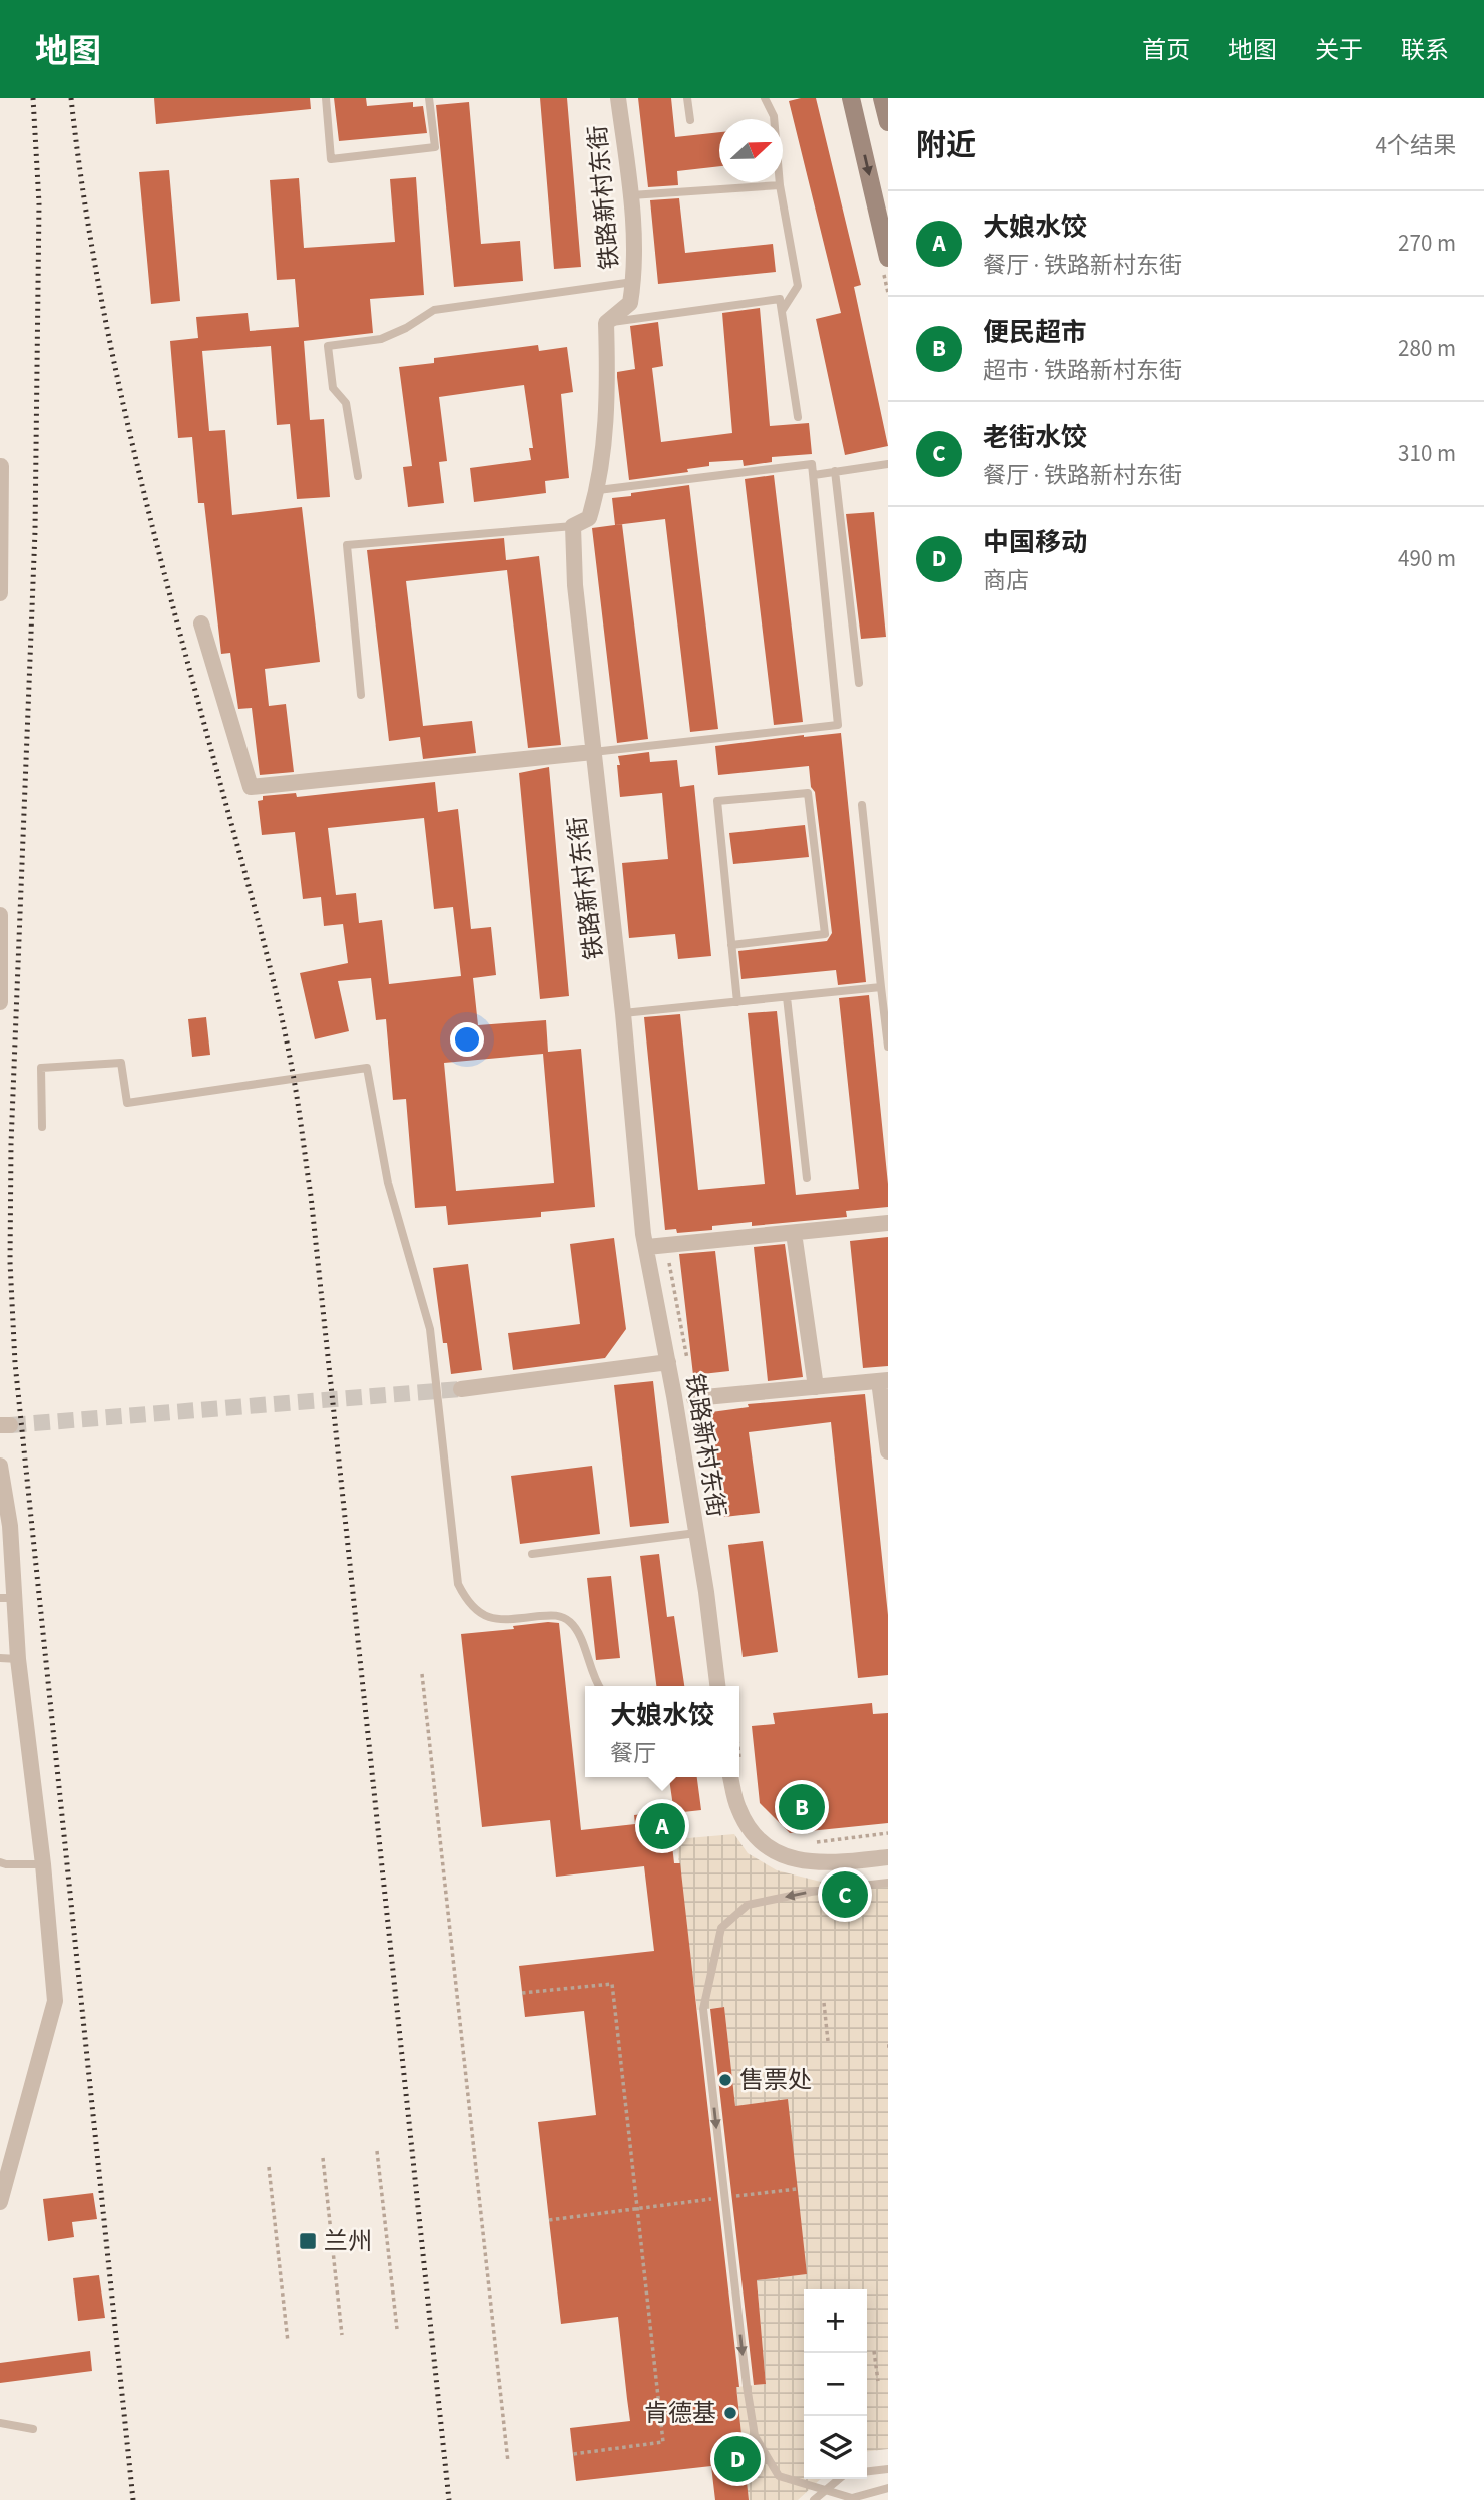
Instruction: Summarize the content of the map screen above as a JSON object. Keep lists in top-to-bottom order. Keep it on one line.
{"streets":{"street":["铁路新村东街"]},"places":{"other":["售票处","肯德基"],"transit":["兰州"]},"north":"right","page":{"header":"地图","nav":["首页","地图","关于","联系"],"heading":["附近","4个结果"],"list":[{"mark":"A","name":"大娘水饺","note":"餐厅 · 铁路新村东街","value":"270 m"},{"mark":"B","name":"便民超市","note":"超市 · 铁路新村东街","value":"280 m"},{"mark":"C","name":"老街水饺","note":"餐厅 · 铁路新村东街","value":"310 m"},{"mark":"D","name":"中国移动","note":"商店","value":"490 m"}],"popup":["大娘水饺","餐厅"],"pins":["B","A","C","D"],"map_buttons":["+","−"]}}
